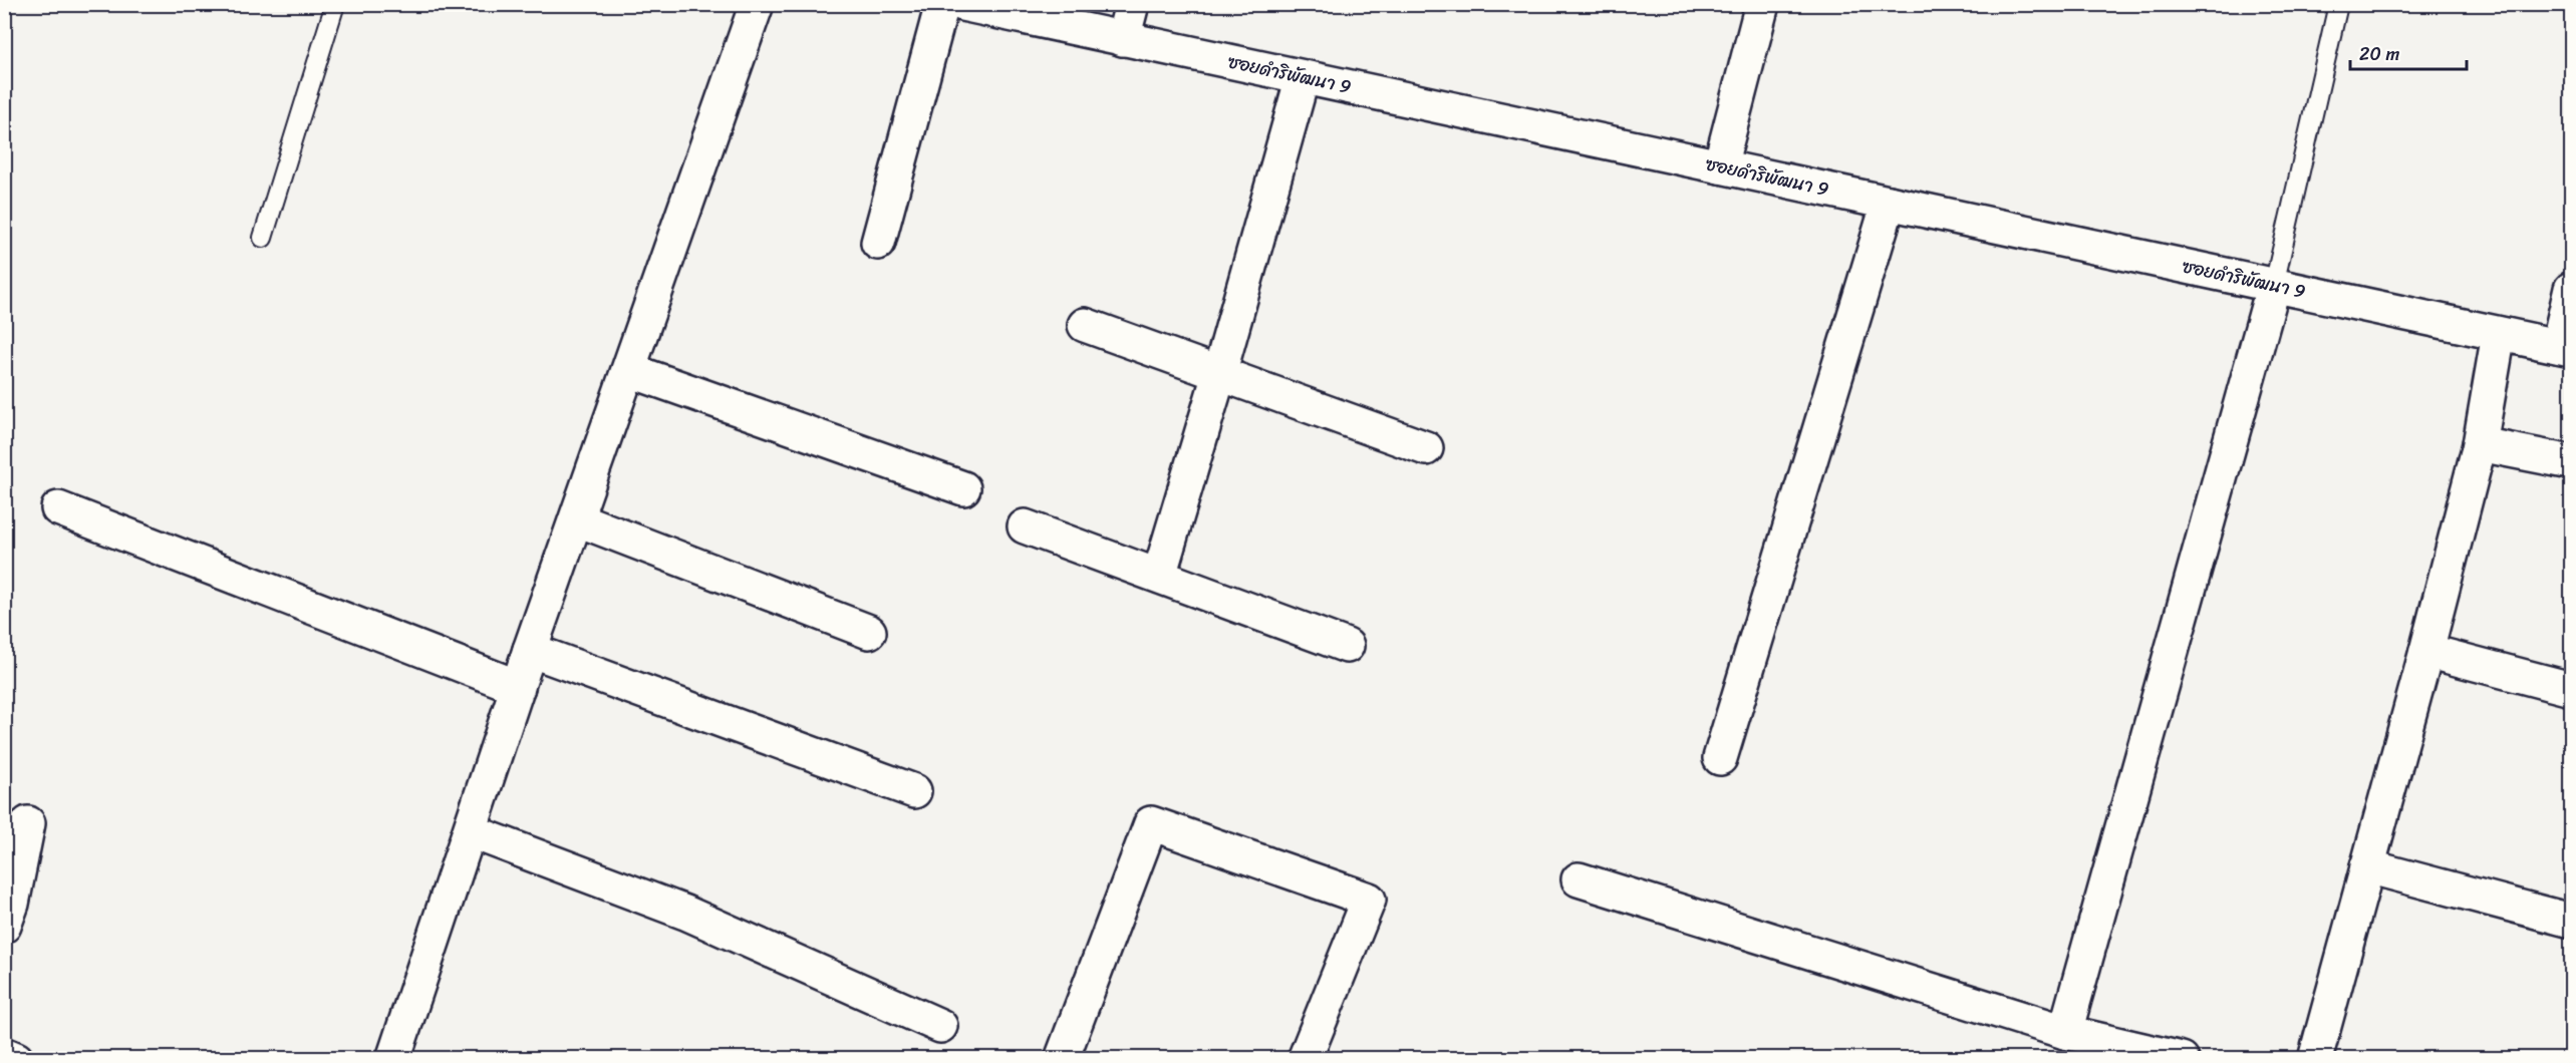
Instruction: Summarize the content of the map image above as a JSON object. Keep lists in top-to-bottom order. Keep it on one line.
{"streets":{"street":["ซอยดำริพัฒนา 9"]},"scale_bar":"20 m"}
